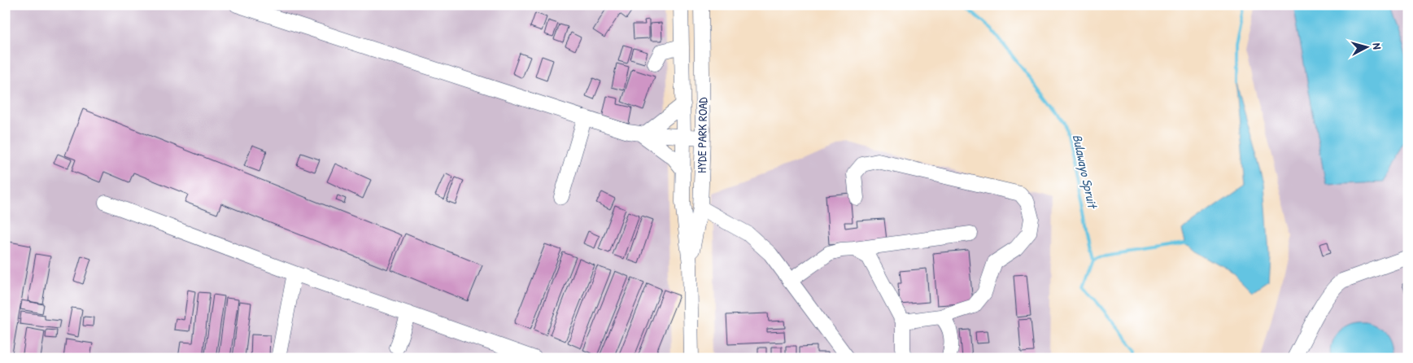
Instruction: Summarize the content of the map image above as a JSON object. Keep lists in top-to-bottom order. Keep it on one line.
{"streets":{"street":["HYDE PARK ROAD"]},"water":["Bulawayo Spruit"],"north":"right"}
